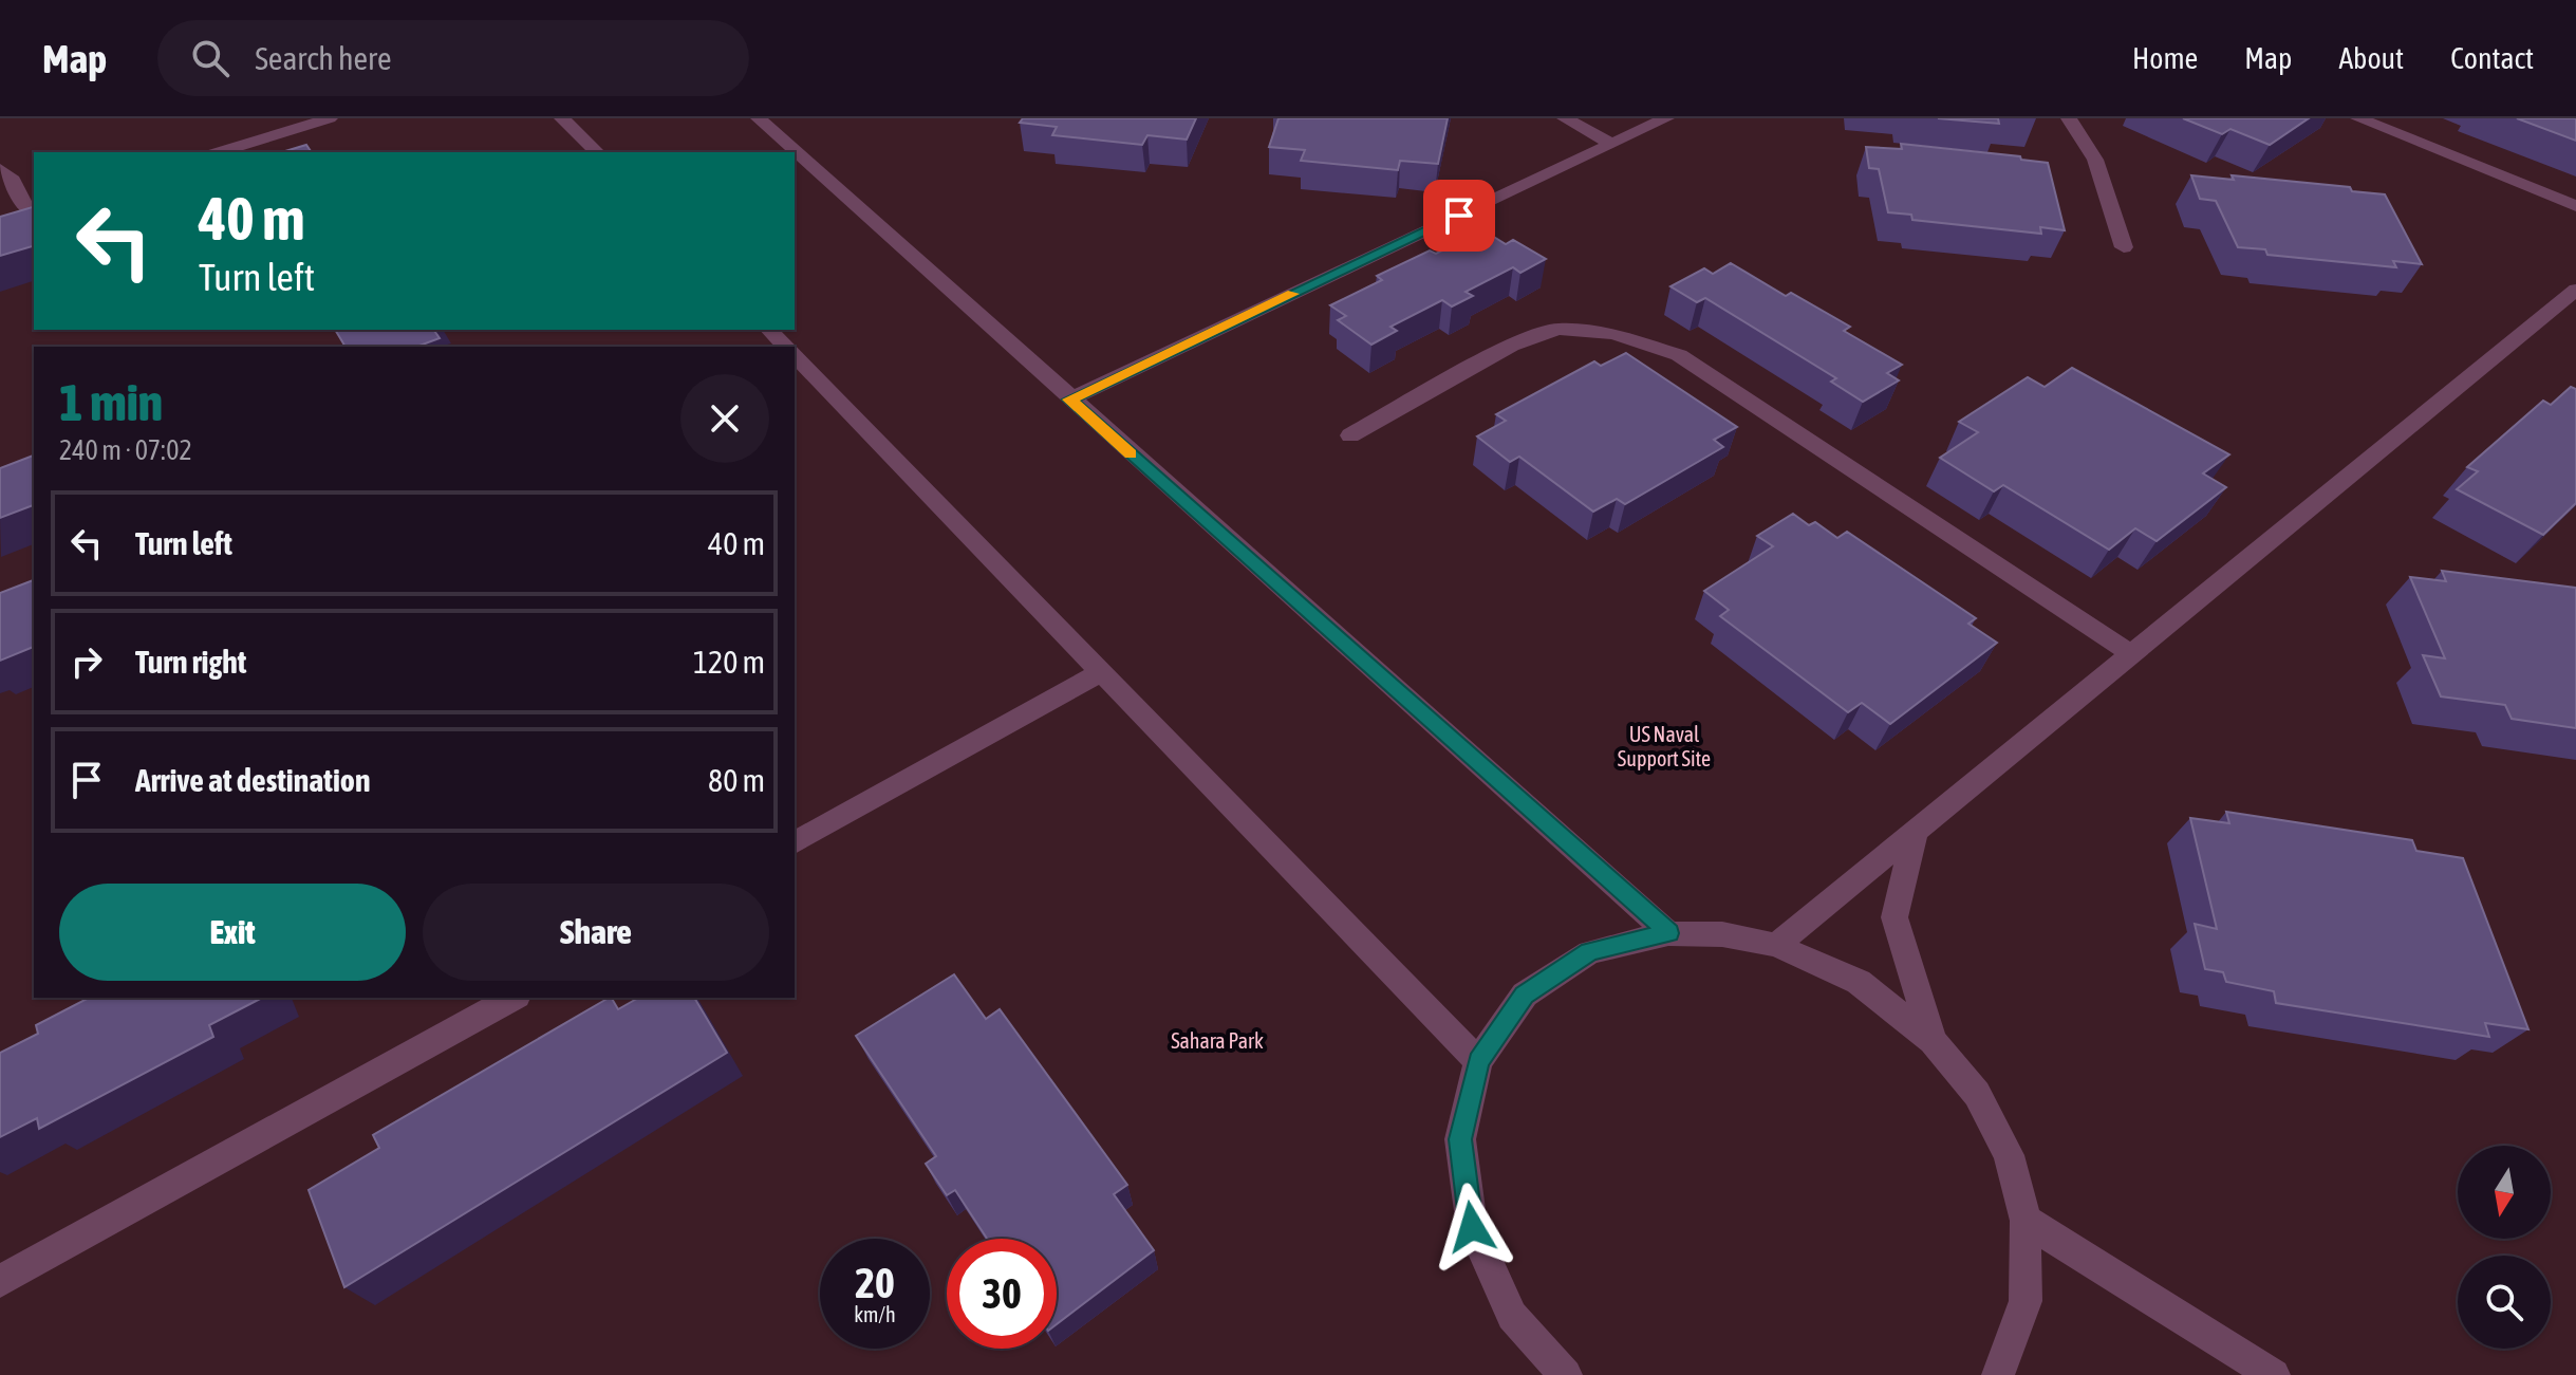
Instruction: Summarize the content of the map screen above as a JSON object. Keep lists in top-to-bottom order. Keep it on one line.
{"parks":["US Naval Support Site","Sahara Park"],"north":"bottom","page":{"header":"Map","search":"Search here","nav":["Home","Map","About","Contact"],"turn":["40 m","Turn left"],"heading":["1 min","240 m · 07:02"],"list":[{"name":"Turn left","value":"40 m"},{"name":"Turn right","value":"120 m"},{"name":"Arrive at destination","value":"80 m"}],"buttons":["Exit","Share"],"speed":"20 km/h","limit":"30"}}
